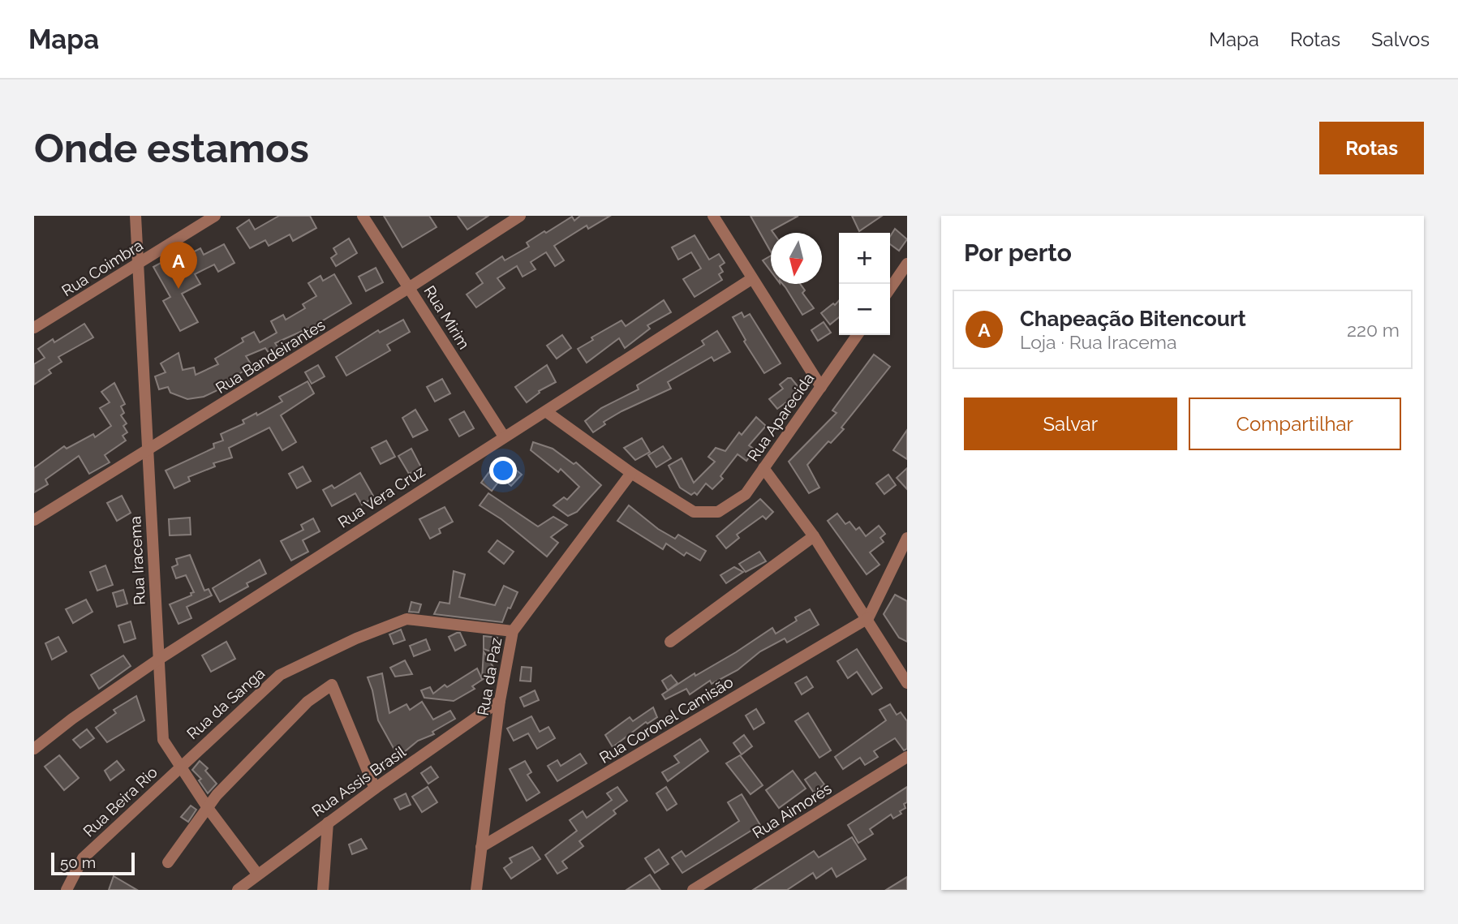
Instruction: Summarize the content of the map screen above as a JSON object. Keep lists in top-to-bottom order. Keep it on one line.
{"streets":{"street":["Rua Coimbra","Rua Mirim","Rua Bandeirantes","Rua Aparecida","Rua Vera Cruz","Rua Iracema","Rua da Paz","Rua da Sanga","Rua Coronel Camisão","Rua Assis Brasil","Rua Beira Rio","Rua Aimorés"]},"crossings":[["Rua Coimbra","Rua Iracema"],["Rua Mirim","Rua Bandeirantes"],["Rua Mirim","Rua Vera Cruz"],["Rua Bandeirantes","Rua Iracema"],["Rua Aparecida","Rua da Paz"],["Rua Vera Cruz","Rua Iracema"],["Rua Iracema","Rua da Sanga"],["Rua Iracema","Rua Assis Brasil"],["Rua Iracema","Rua Beira Rio"],["Rua da Paz","Rua da Sanga"],["Rua da Paz","Rua Coronel Camisão"],["Rua da Paz","Rua Assis Brasil"],["Rua da Sanga","Rua Beira Rio"]],"scale_bar":"50 m","north":"bottom","page":{"header":"Mapa","nav":["Mapa","Rotas","Salvos"],"buttons":["Rotas",["Salvar","Compartilhar"]],"title":"Onde estamos","heading":"Por perto","map_buttons":["+","−"],"pins":"A","list":[{"mark":"A","name":"Chapeação Bitencourt","note":"Loja · Rua Iracema","value":"220 m"}],"scale":"50 m"}}
